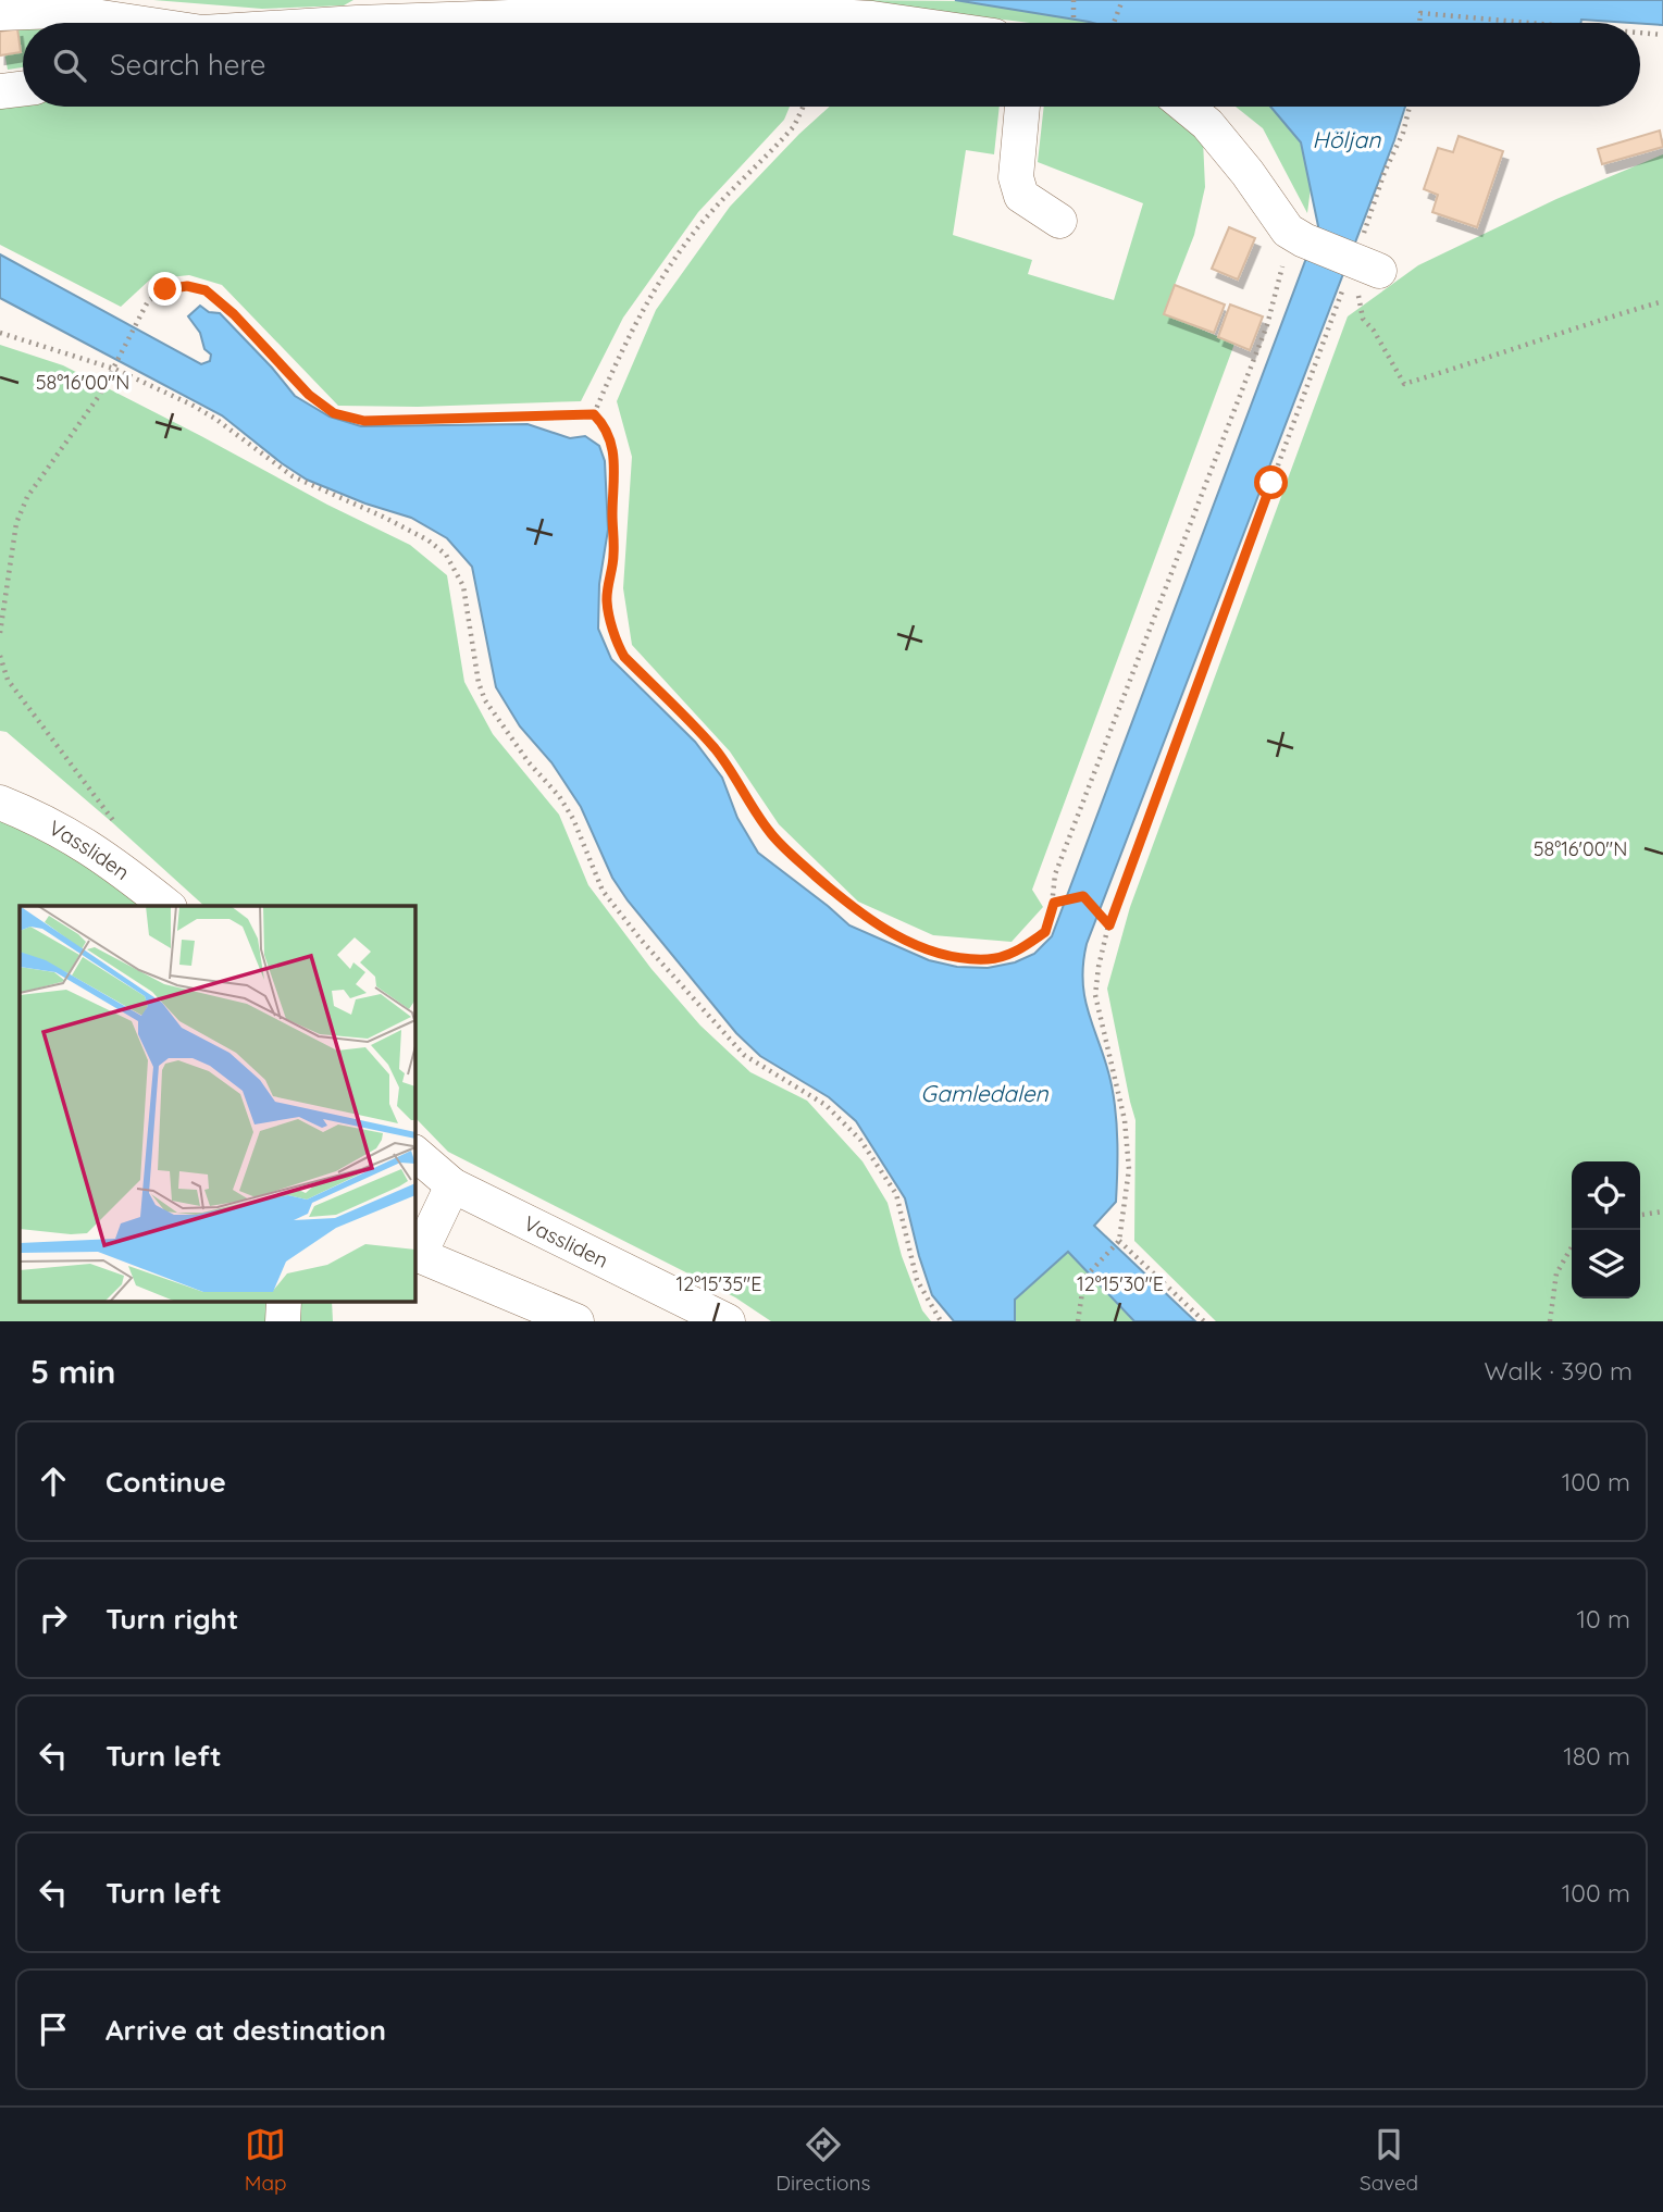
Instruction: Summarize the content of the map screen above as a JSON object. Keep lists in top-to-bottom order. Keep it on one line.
{"streets":{"street":["Vassliden"]},"water":["Höljan","Gamledalen"],"page":{"search":"Search here","heading":["5 min","Walk · 390 m"],"list":[["Continue","100 m"],["Turn right","10 m"],["Turn left","180 m"],["Turn left","100 m"],"Arrive at destination"],"nav":["Map","Directions","Saved"]},"coordinates":["58°16'00\"N","12°15'35\"E","12°15'30\"E"]}
